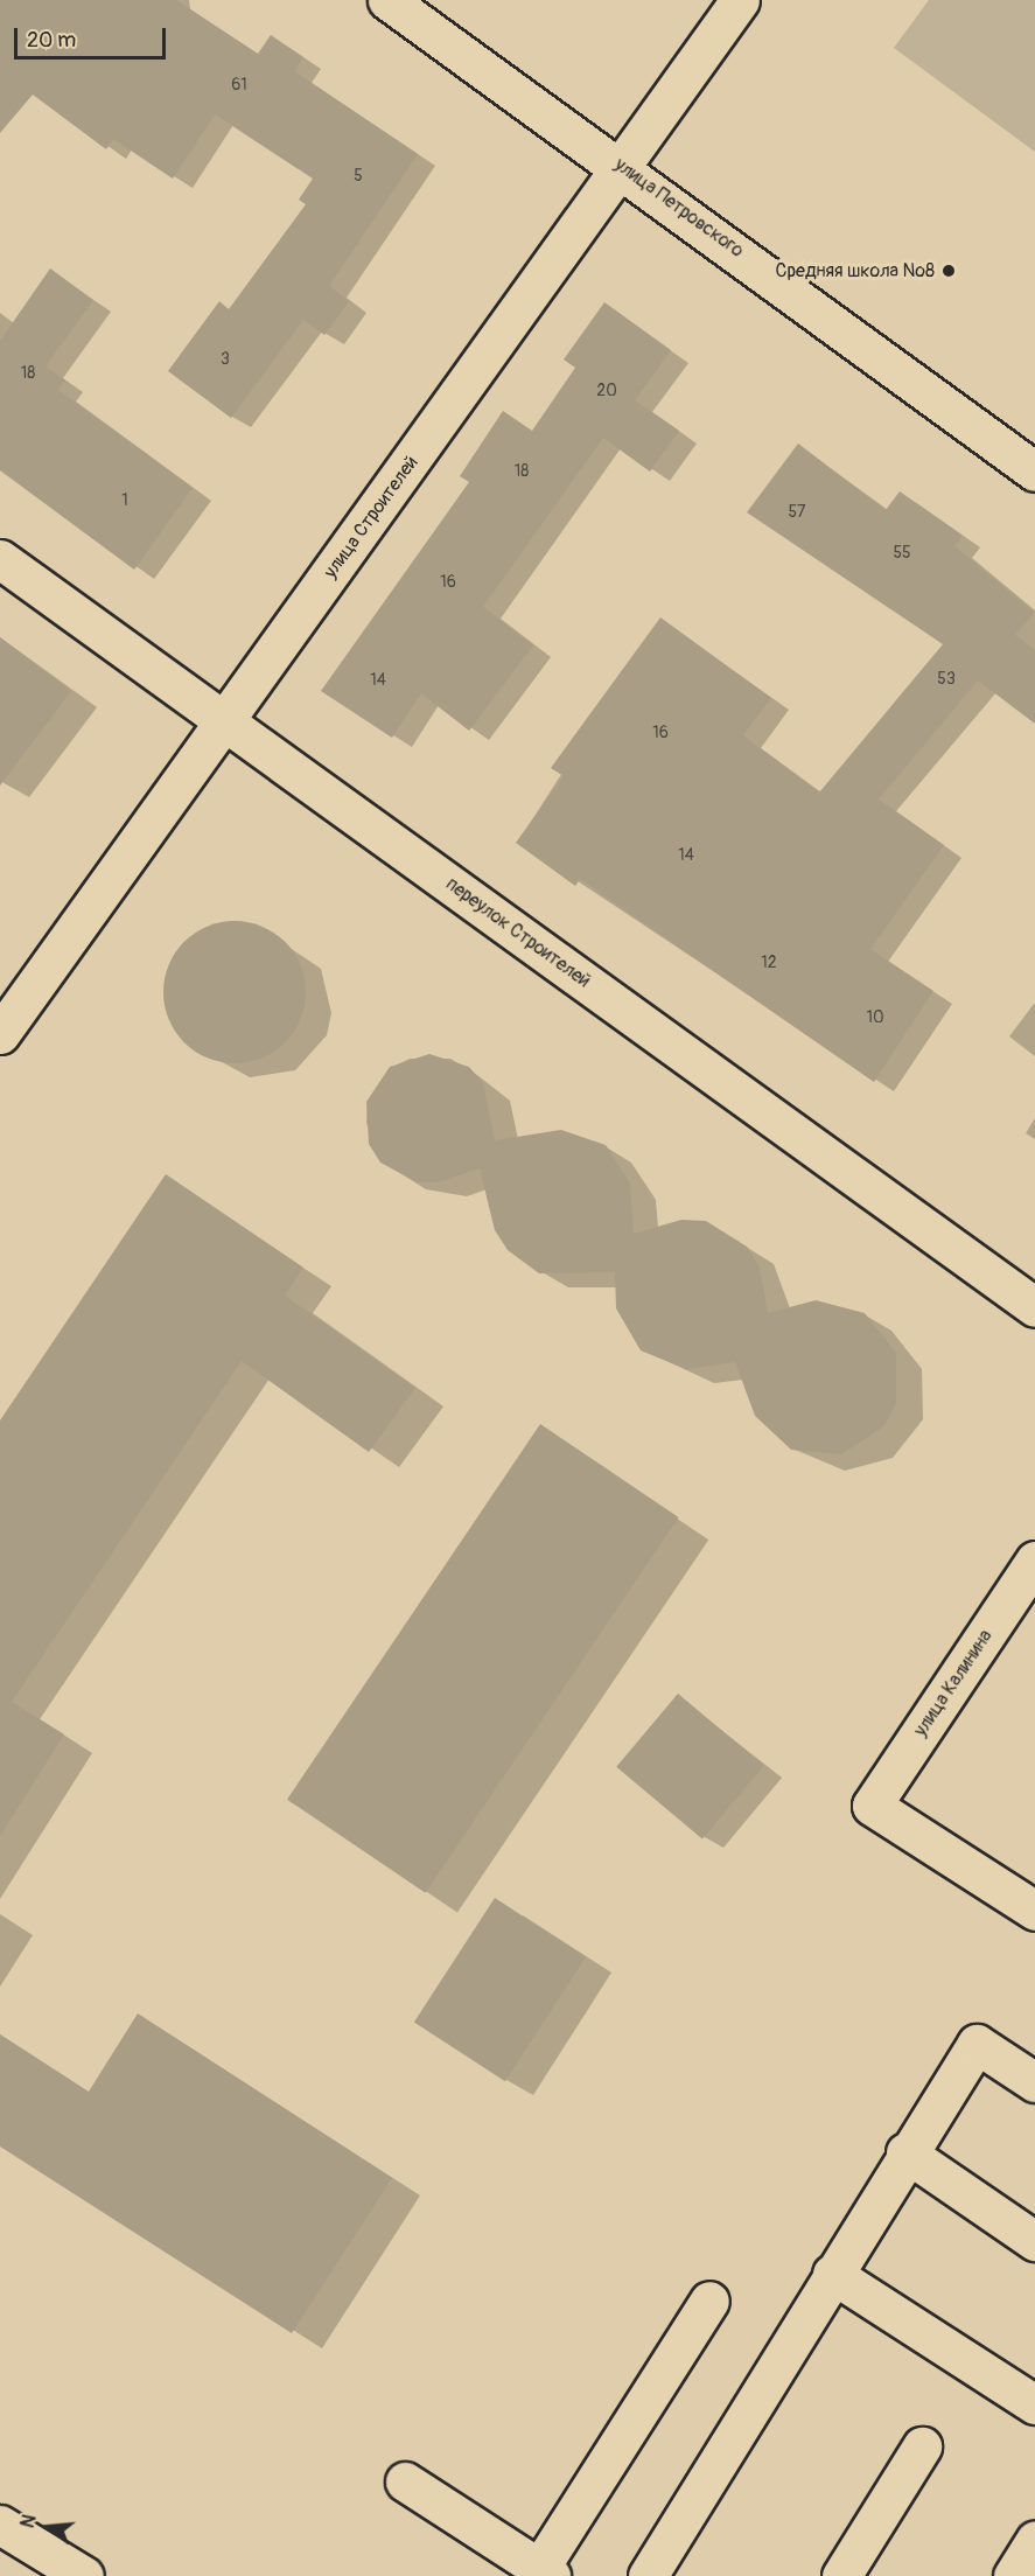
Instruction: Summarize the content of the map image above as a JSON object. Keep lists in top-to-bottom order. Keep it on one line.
{"streets":{"street":["улица Петровского","улица Строителей","переулок Строителей","улица Калинина"]},"crossings":[["улица Петровского","улица Строителей"],["улица Строителей","переулок Строителей"]],"places":["Средняя школа №8"],"house_numbers":["61","5","3","18","20","18","1","57","55","16","53","14","16","14","12","10"],"scale_bar":"20 m","north":"left"}
